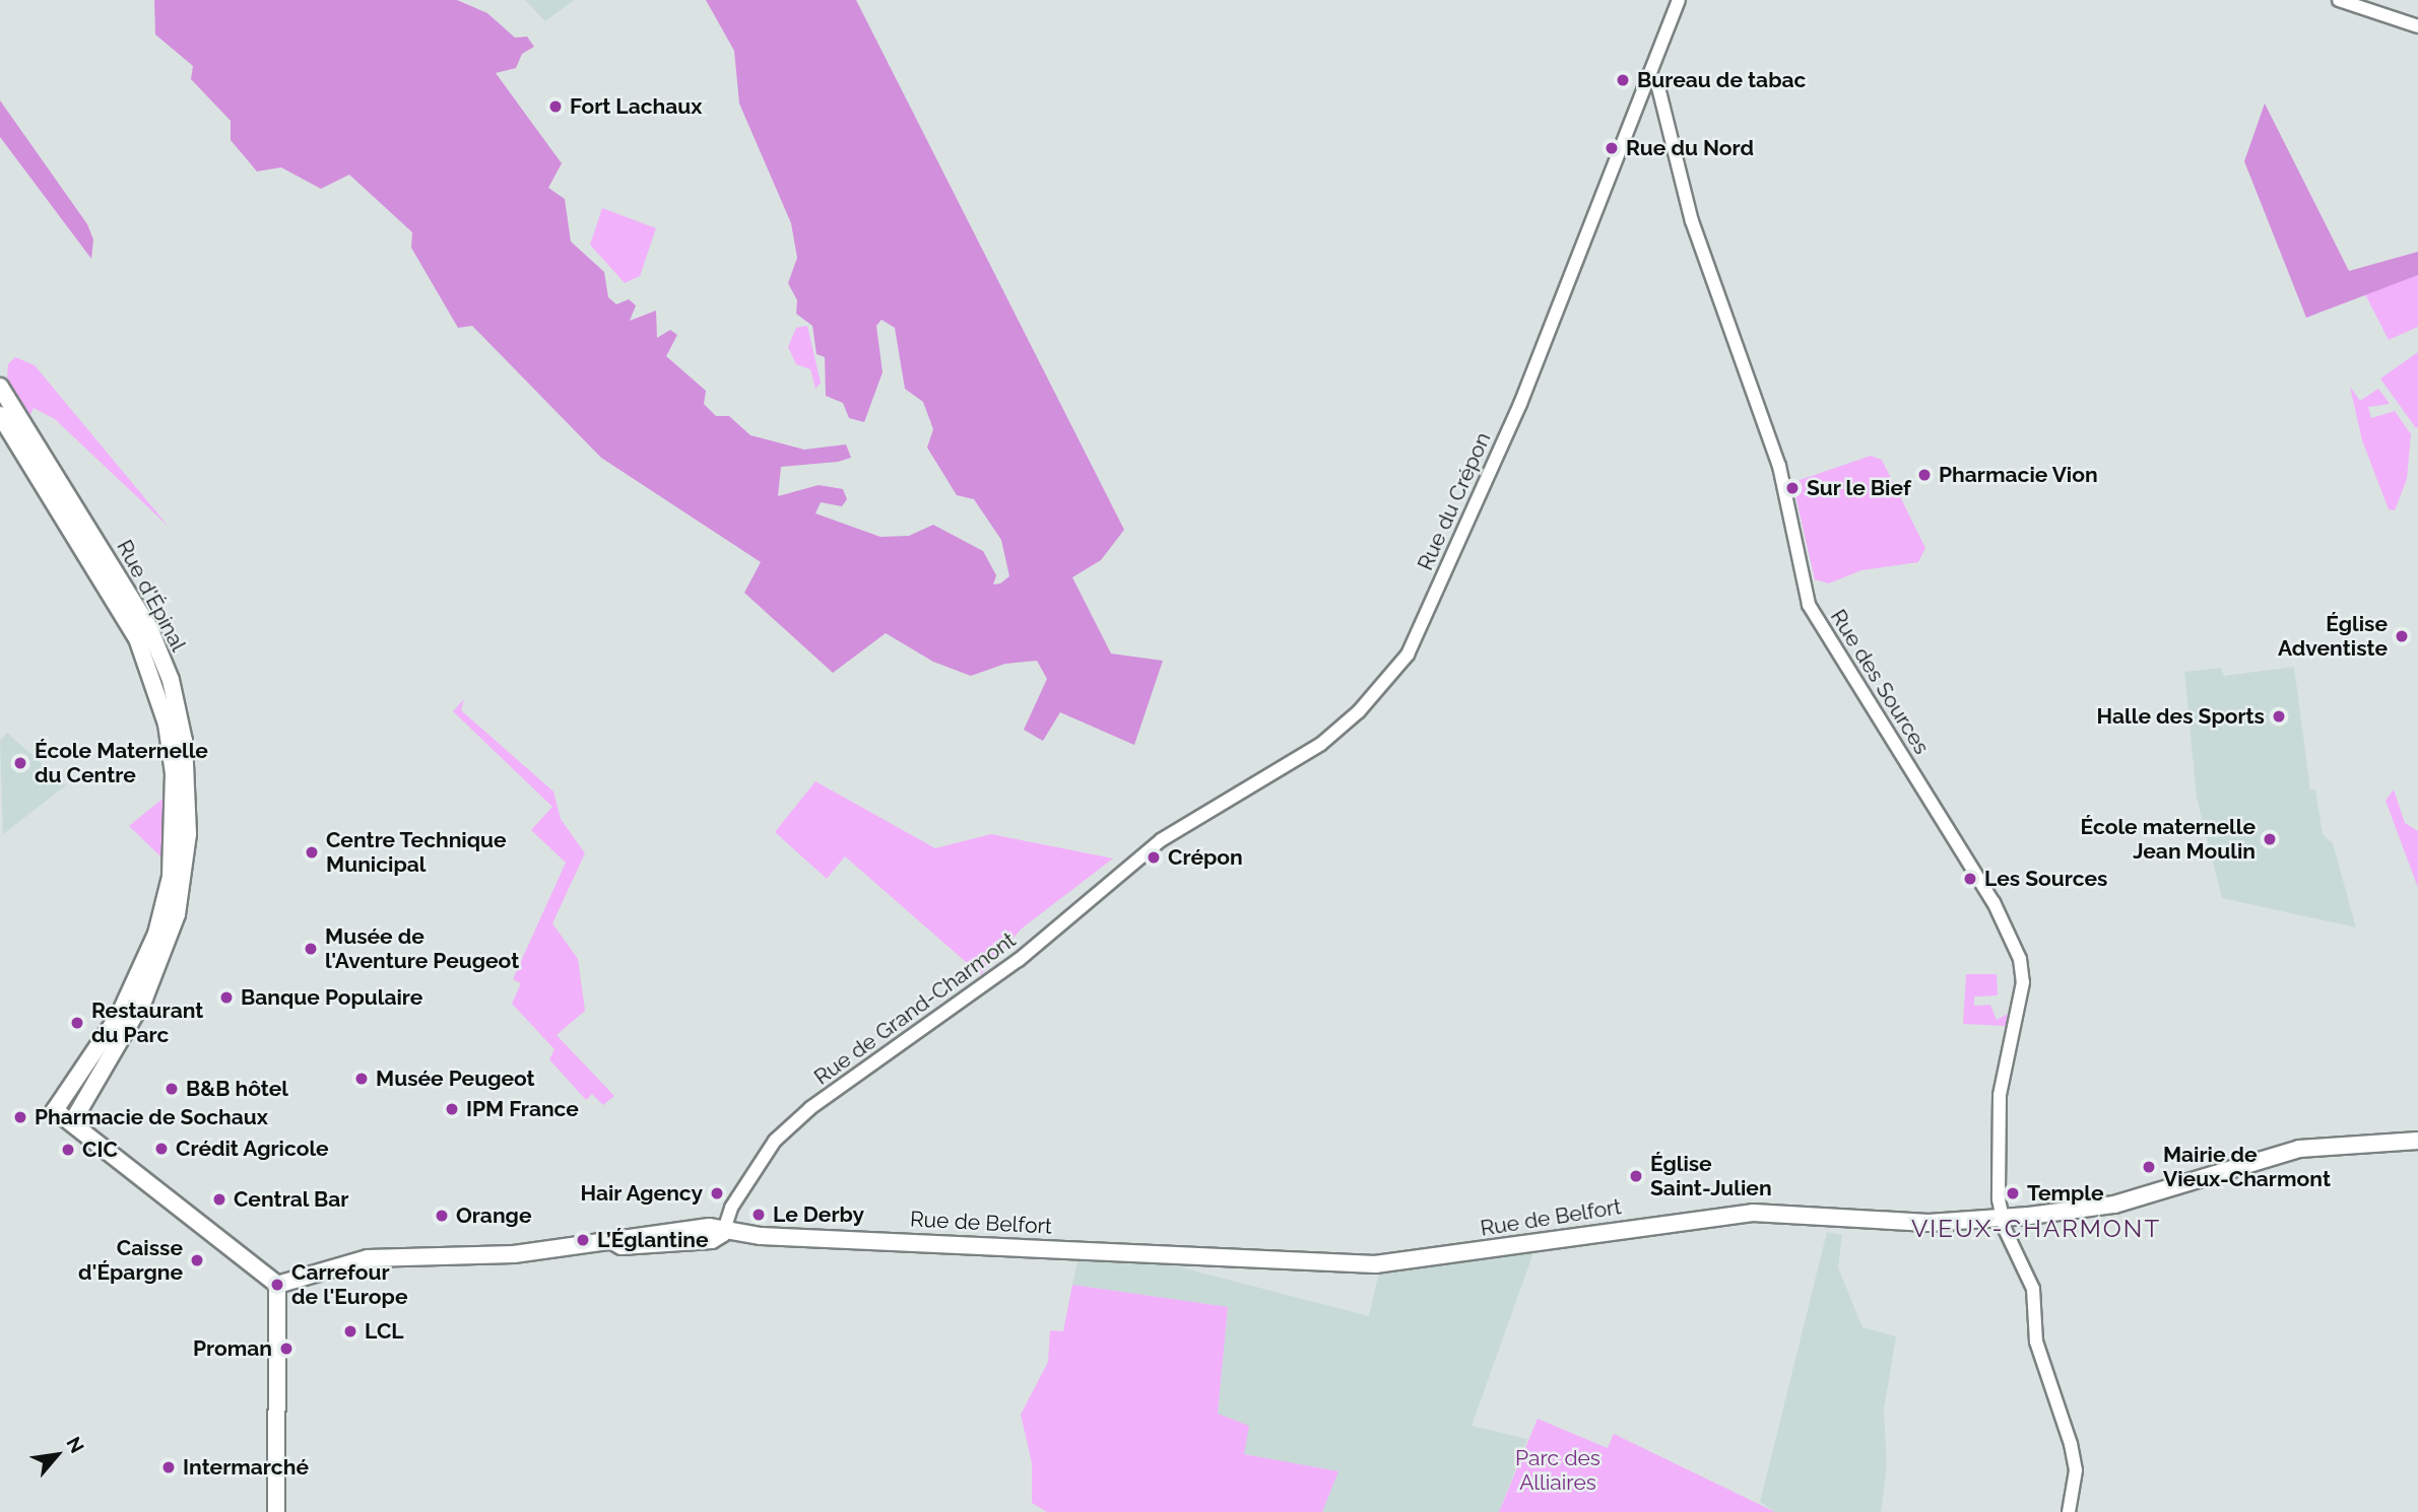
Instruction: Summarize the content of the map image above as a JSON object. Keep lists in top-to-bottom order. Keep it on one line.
{"streets":{"main road":["Rue d'Épinal","Rue de Belfort"],"street":["Rue du Crépon","Rue des Sources","Rue de Grand-Charmont"]},"crossings":[["Rue du Crépon","Rue des Sources"],["Rue du Crépon","Rue de Grand-Charmont"],["Rue des Sources","Rue de Belfort"],["Rue de Grand-Charmont","Rue de Belfort"]],"districts":["VIEUX-CHARMONT"],"parks":["Parc des Alliaires"],"places":["Bureau de tabac","Fort Lachaux","Rue du Nord","Pharmacie Vion","Sur le Bief","Église Adventiste","Halle des Sports","École Maternelle du Centre","École maternelle Jean Moulin","Centre Technique Municipal","Crépon","Les Sources","Musée de l'Aventure Peugeot","Banque Populaire","Restaurant du Parc","Musée Peugeot","B&B hôtel","IPM France","Pharmacie de Sochaux","Crédit Agricole","CIC","Mairie de Vieux-Charmont","Église Saint-Julien","Hair Agency","Temple","Central Bar","Le Derby","Orange","L’Églantine","Caisse d'Épargne","Carrefour de l'Europe","LCL","Proman","Intermarché"],"north":"top right"}
